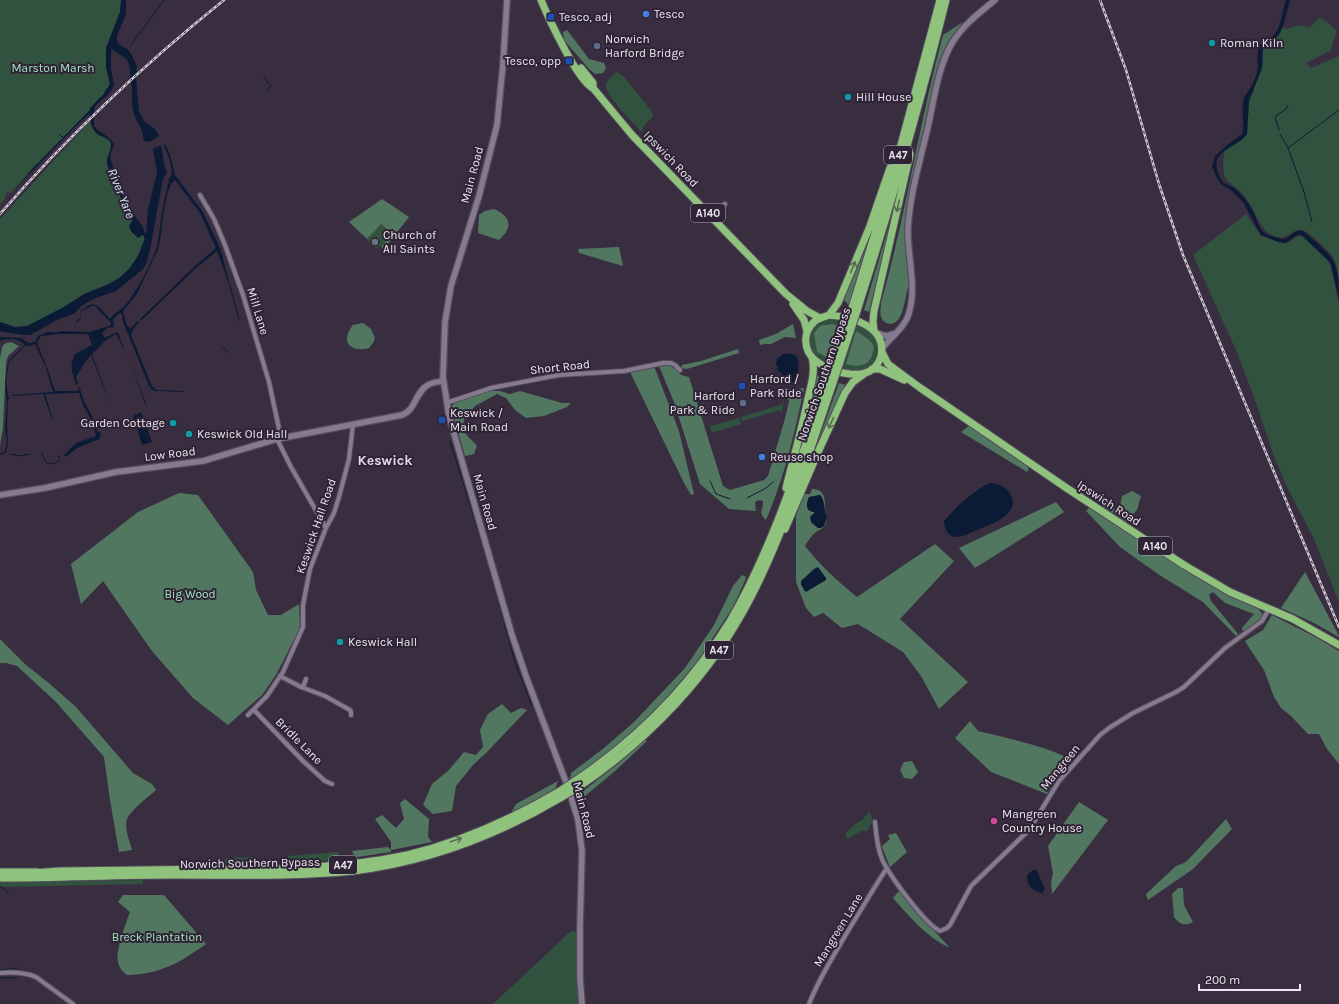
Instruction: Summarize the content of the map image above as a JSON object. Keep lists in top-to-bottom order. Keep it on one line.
{"streets":{"highway":["A47","Ipswich Road","A140","Norwich Southern Bypass"],"main road":["Main Road","Low Road"],"street":["Mill Lane","Short Road","Keswick Hall Road","Bridle Lane","Mangreen","Mangreen Lane"]},"crossings":[["A47","Ipswich Road"],["A47","Norwich Southern Bypass"],["Ipswich Road","Mangreen"],["Main Road","Short Road"],["Main Road","Low Road"],["Mill Lane","Low Road"],["Mill Lane","Keswick Hall Road"],["Low Road","Keswick Hall Road"],["Keswick Hall Road","Bridle Lane"],["Mangreen","Mangreen Lane"]],"districts":["Keswick"],"water":["River Yare"],"parks":["Marston Marsh","Big Wood","Breck Plantation"],"places":{"other":["Tesco","Roman Kiln","Norwich Harford Bridge","Hill House","Church of All Saints","Harford Park & Ride","Garden Cottage","Keswick Old Hall","Reuse shop","Keswick Hall","Mangreen Country House"],"transit":["Tesco, adj","Tesco, opp","Harford / Park Ride","Keswick / Main Road"]},"scale_bar":"200 m"}
